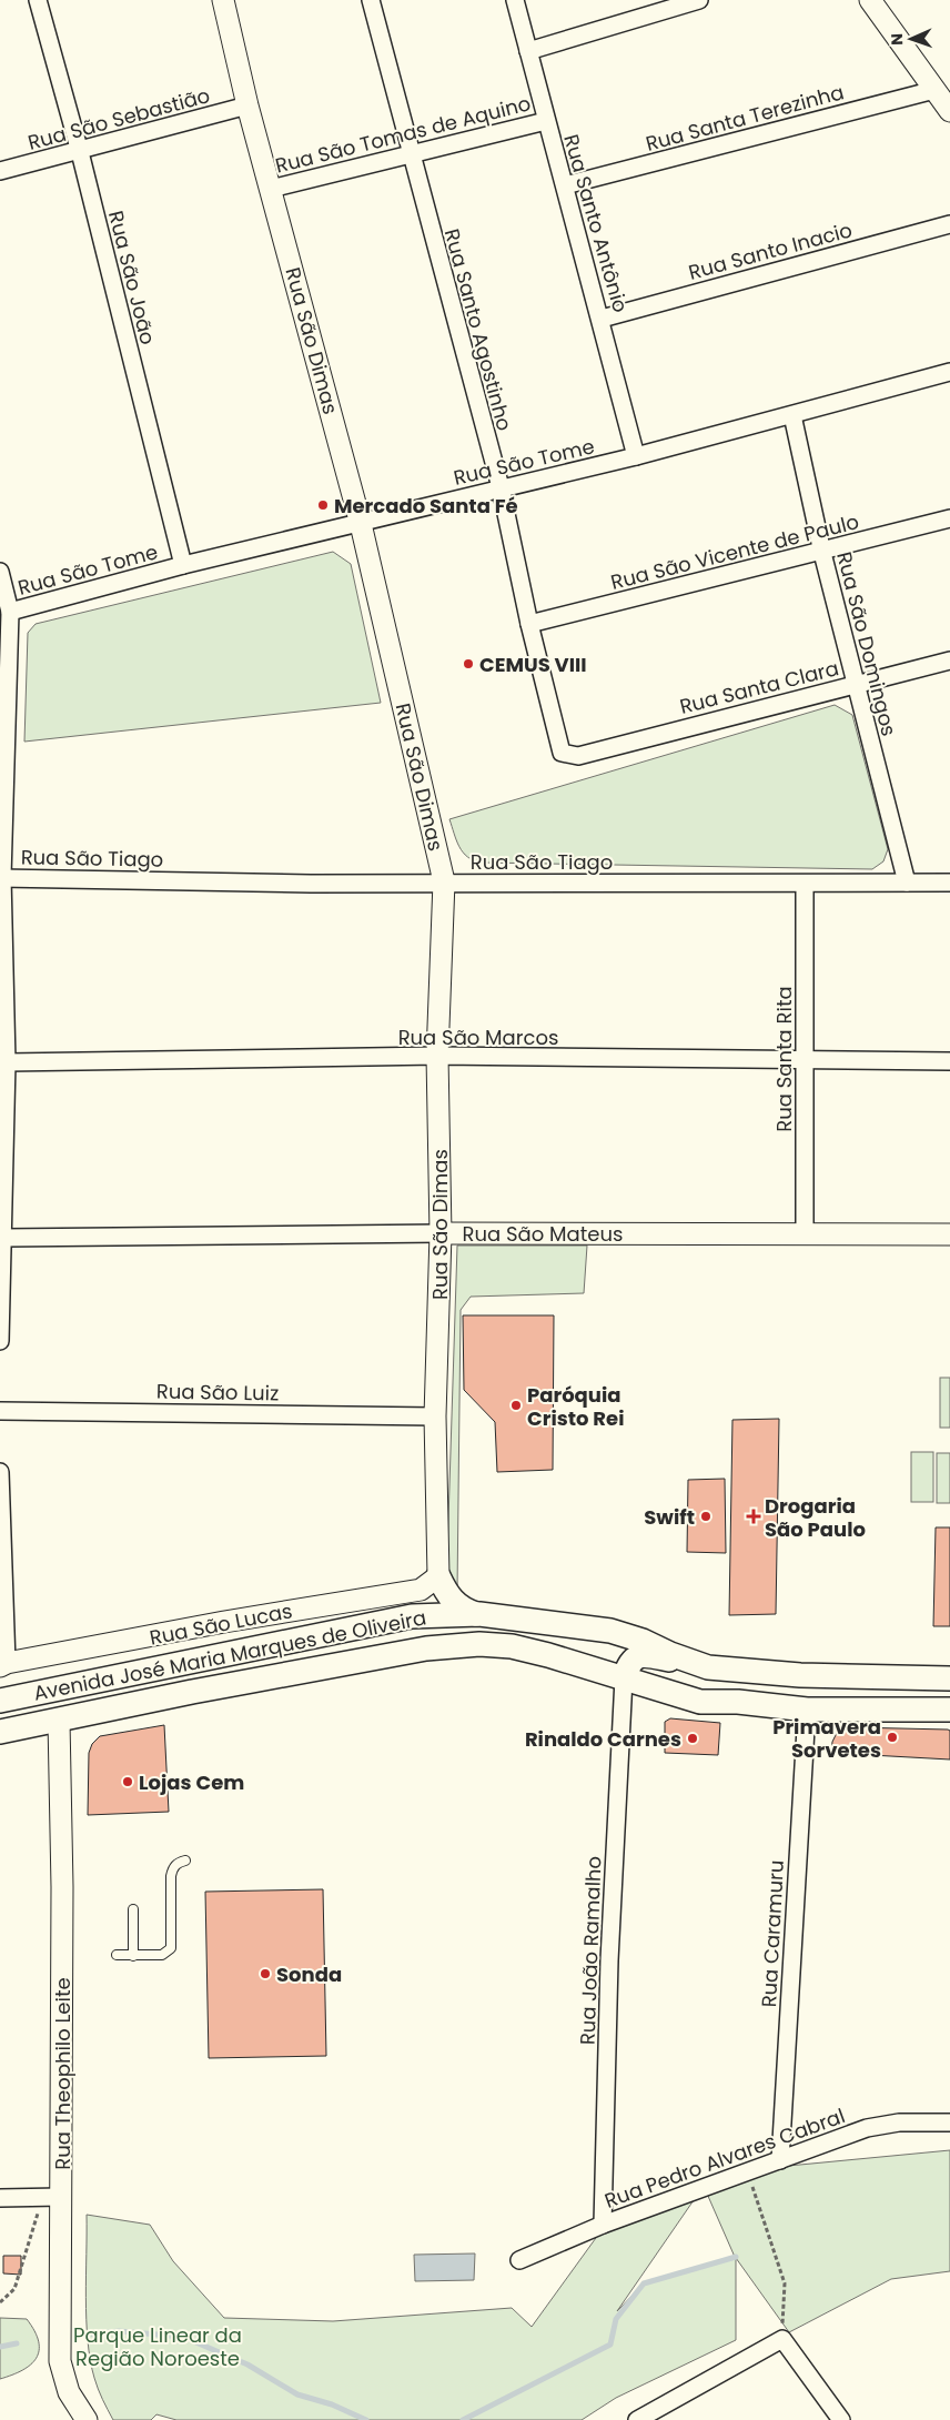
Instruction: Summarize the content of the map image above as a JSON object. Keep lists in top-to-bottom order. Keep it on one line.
{"streets":{"main road":["Avenida José Maria Marques de Oliveira"],"street":["Rua Santa Terezinha","Rua São Sebastião","Rua São Tomas de Aquino","Rua Santo Antônio","Rua Santo Inacio","Rua São João","Rua Santo Agostinho","Rua São Dimas","Rua São Tome","Rua São Vicente de Paulo","Rua São Domingos","Rua Santa Clara","Rua São Tiago","Rua São Marcos","Rua Santa Rita","Rua São Mateus","Rua São Luiz","Rua São Lucas","Rua Caramuru","Rua João Ramalho","Rua Theophilo Leite","Rua Pedro Alvares Cabral"]},"crossings":[["Rua Santa Terezinha","Rua Santo Antônio"],["Rua São Sebastião","Rua São João"],["Rua São Sebastião","Rua São Dimas"],["Rua São Tomas de Aquino","Rua Santo Antônio"],["Rua São Tomas de Aquino","Rua Santo Agostinho"],["Rua São Tomas de Aquino","Rua São Dimas"],["Rua Santo Antônio","Rua Santo Inacio"],["Rua Santo Antônio","Rua São Tome"],["Rua São João","Rua São Tome"],["Rua Santo Agostinho","Rua São Tome"],["Rua Santo Agostinho","Rua São Vicente de Paulo"],["Rua Santo Agostinho","Rua Santa Clara"],["Rua São Dimas","Rua São Tome"],["Rua São Dimas","Rua São Tiago"],["Rua São Dimas","Rua São Marcos"],["Rua São Dimas","Rua São Mateus"],["Rua São Dimas","Rua São Luiz"],["Rua São Dimas","Rua São Lucas"],["Rua São Tome","Rua São Domingos"],["Rua São Vicente de Paulo","Rua São Domingos"],["Rua São Domingos","Rua Santa Clara"],["Rua São Domingos","Rua São Tiago"],["Rua São Tiago","Rua Santa Rita"],["Rua São Marcos","Rua Santa Rita"],["Rua Santa Rita","Rua São Mateus"],["Avenida José Maria Marques de Oliveira","Rua Caramuru"],["Avenida José Maria Marques de Oliveira","Rua João Ramalho"],["Avenida José Maria Marques de Oliveira","Rua Theophilo Leite"],["Rua Caramuru","Rua Pedro Alvares Cabral"],["Rua João Ramalho","Rua Pedro Alvares Cabral"]],"parks":["Parque Linear da Região Noroeste"],"places":{"other":["Mercado Santa Fé","CEMUS VIII","Paróquia Cristo Rei","Swift","Primavera Sorvetes","Rinaldo Carnes","Lojas Cem","Sonda"],"health":["Drogaria São Paulo"]},"north":"left"}
